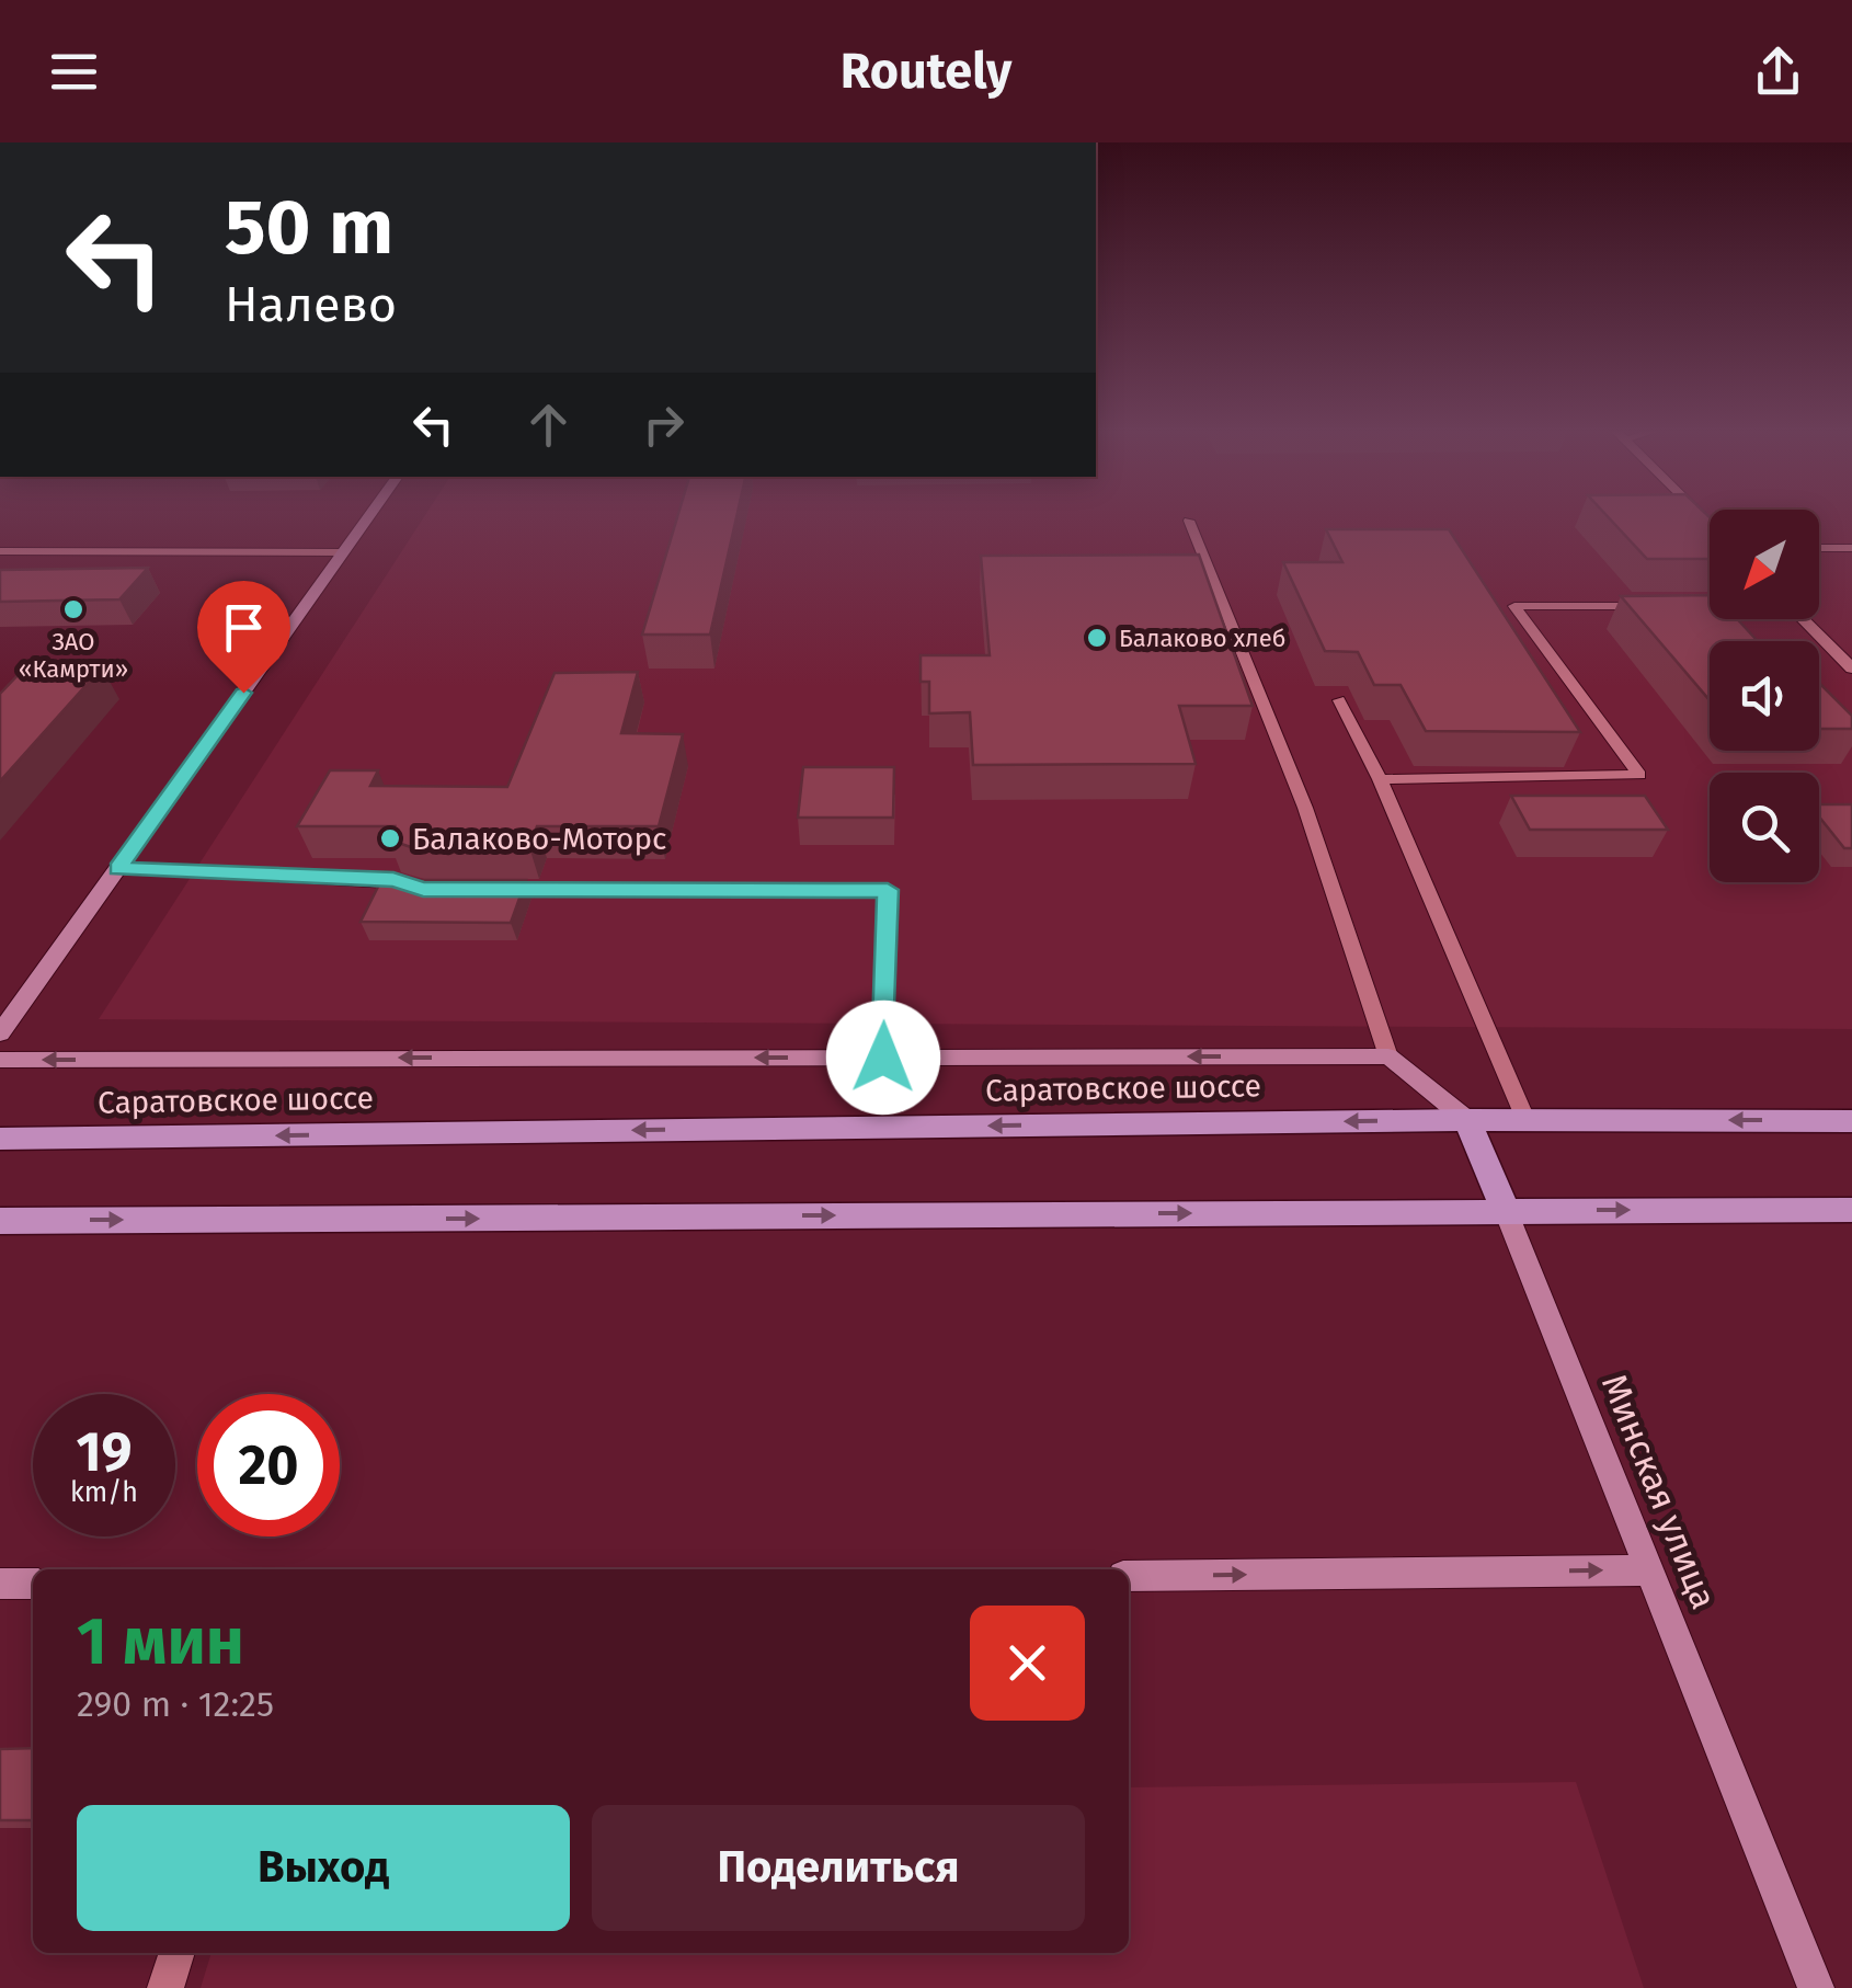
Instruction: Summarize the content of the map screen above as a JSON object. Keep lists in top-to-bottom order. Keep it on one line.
{"streets":{"main road":["Саратовское шоссе","Минская улица"]},"crossings":[["Саратовское шоссе","Минская улица"]],"places":["ЗАО «Камрти»","Балаково хлеб","Балаково-Моторс"],"north":"bottom left","page":{"header":"Routely","turn":["50 m","Налево"],"speed":"19 km/h","limit":"20","heading":["1 мин","290 m · 12:25"],"buttons":["Выход","Поделиться"]}}
